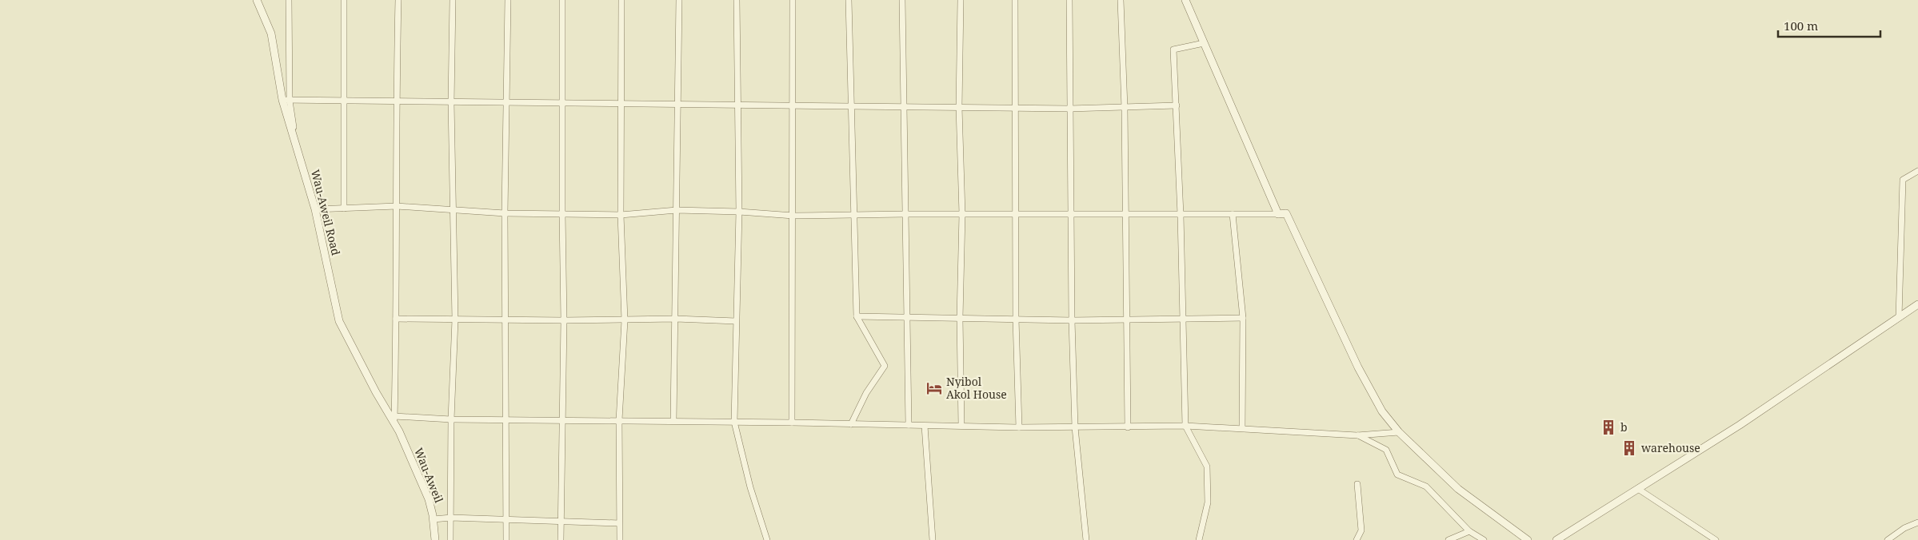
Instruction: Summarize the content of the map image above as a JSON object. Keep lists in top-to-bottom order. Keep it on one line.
{"streets":{"street":["Wau-Aweil Road","Wau-Aweil"]},"crossings":[["Wau-Aweil Road","Wau-Aweil"]],"places":{"hotel":["Nyibol Akol House"],"building":["b","warehouse"]},"scale_bar":"100 m"}
